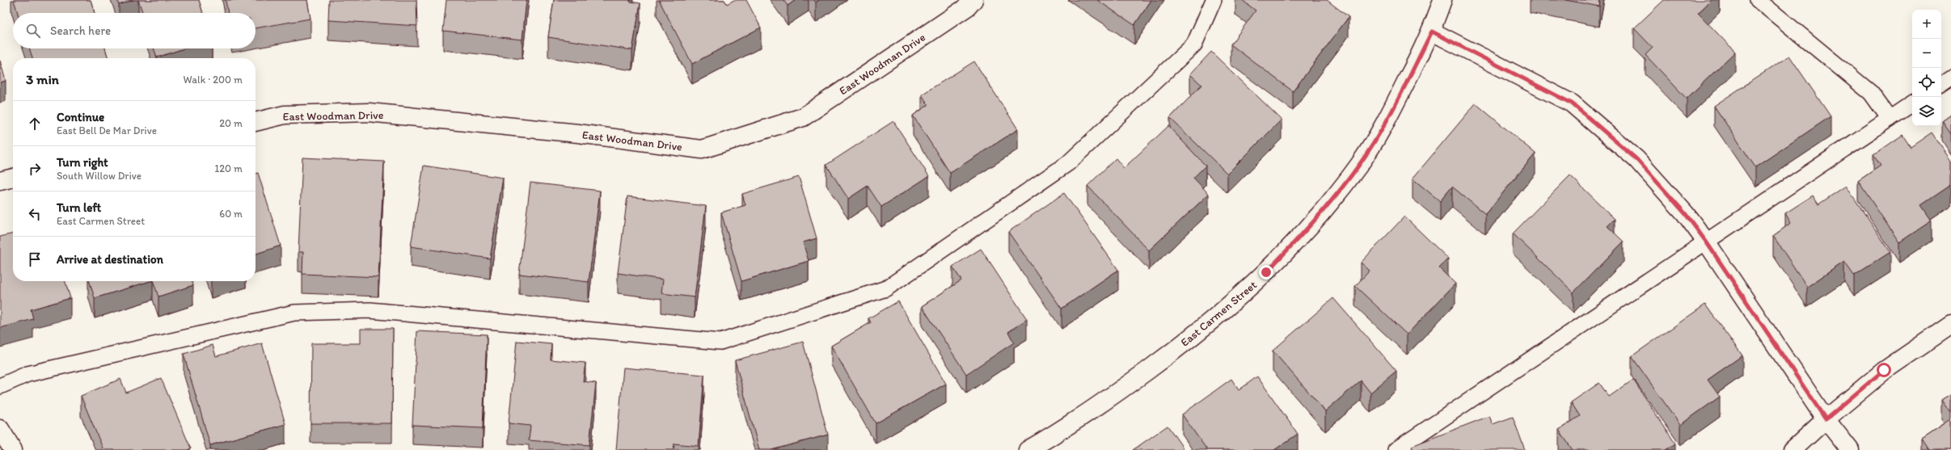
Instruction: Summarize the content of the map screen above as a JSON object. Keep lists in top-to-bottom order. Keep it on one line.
{"streets":{"street":["East Woodman Drive","East Carmen Street"]},"page":{"map_buttons":["+","−"],"search":"Search here","heading":["3 min","Walk · 200 m"],"list":[["Continue","East Bell De Mar Drive","20 m"],["Turn right","South Willow Drive","120 m"],["Turn left","East Carmen Street","60 m"],"Arrive at destination"]}}
